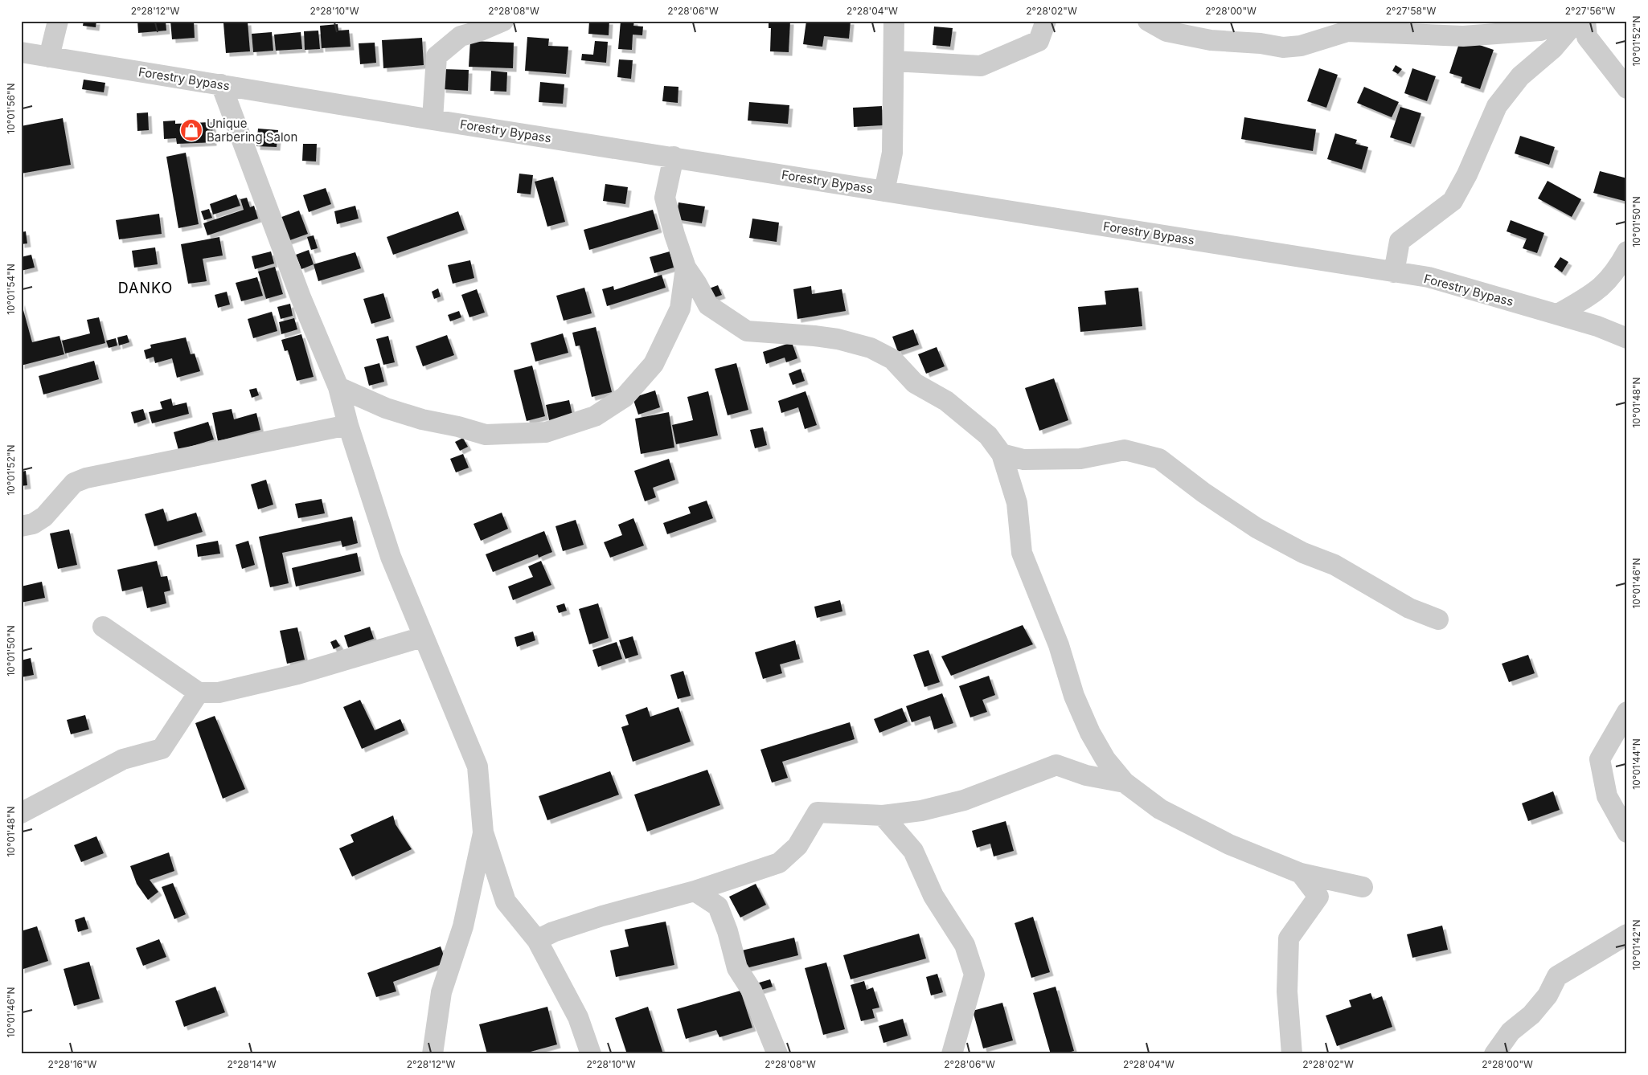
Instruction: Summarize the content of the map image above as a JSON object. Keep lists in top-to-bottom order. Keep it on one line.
{"streets":{"street":["Forestry Bypass"]},"districts":["DANKO"],"places":{"shop":["Unique Barbering Salon"]},"coordinates":["2°28'12\"W","2°28'10\"W","2°28'08\"W","2°28'06\"W","2°28'04\"W","2°28'02\"W","2°28'00\"W","2°27'58\"W","2°27'56\"W","10°01'52\"N","10°01'56\"N","10°01'50\"N","10°01'54\"N","10°01'48\"N","10°01'46\"N","10°01'44\"N","10°01'42\"N","2°28'16\"W","2°28'14\"W"]}
